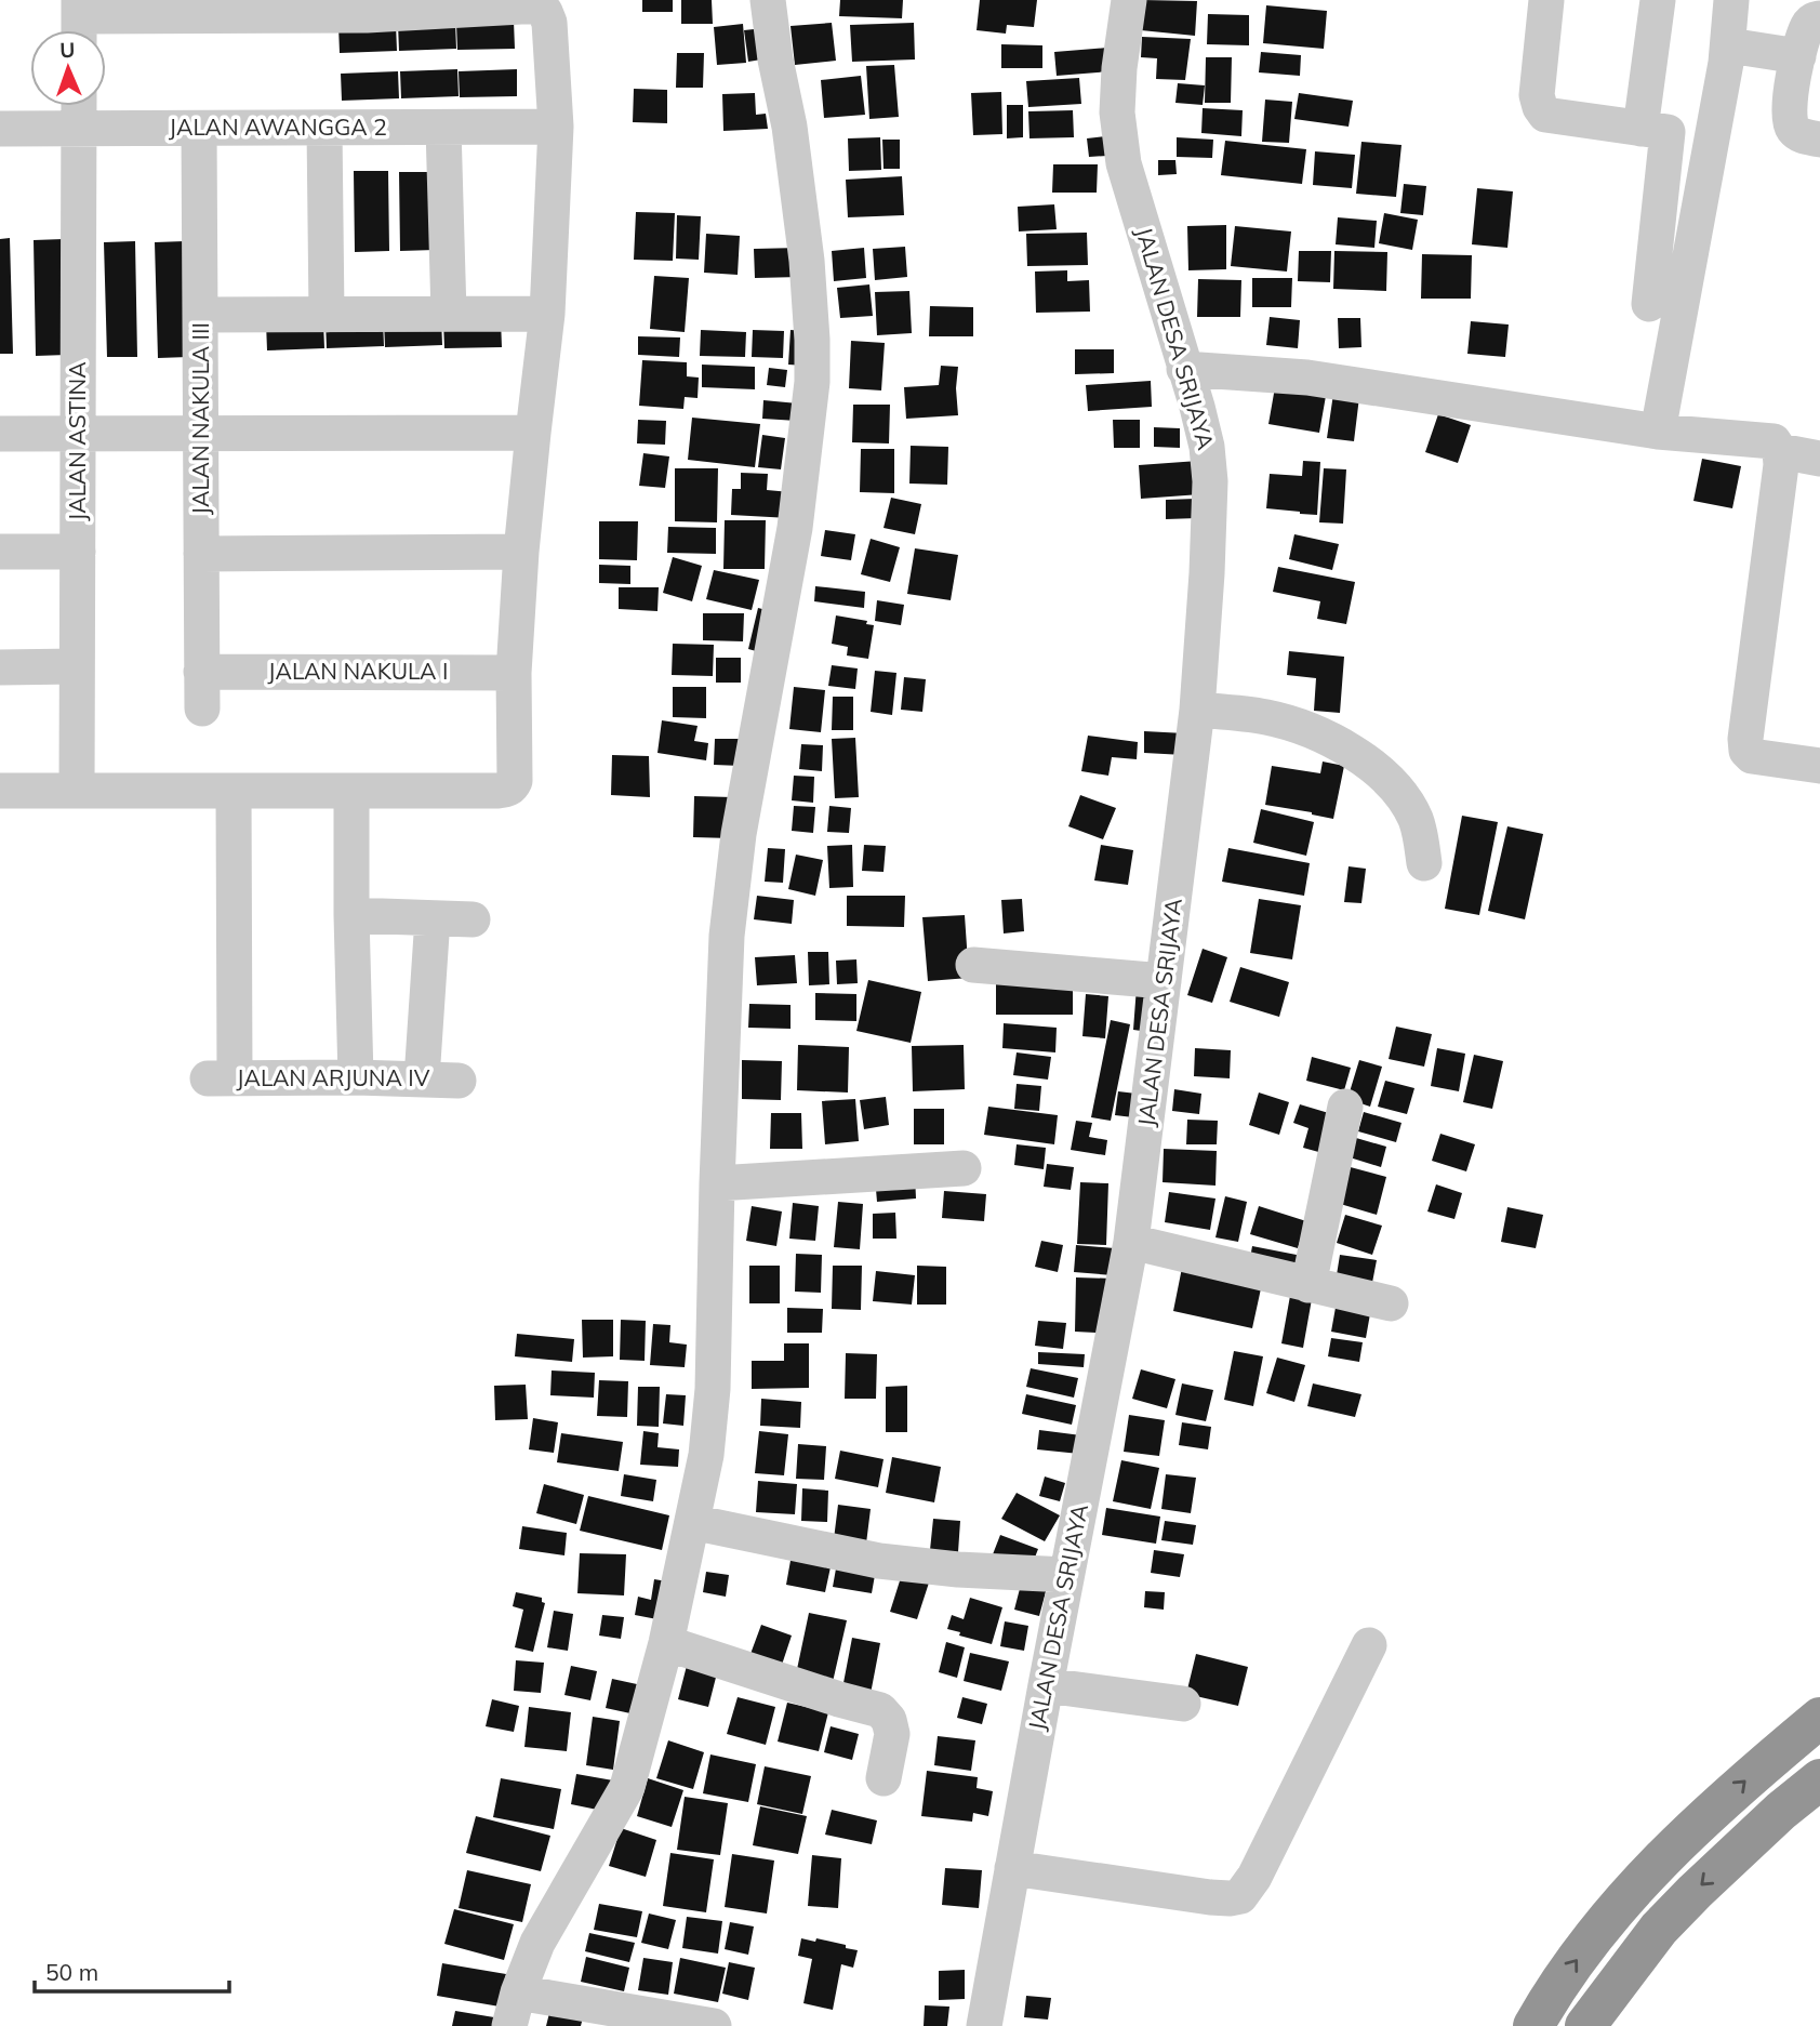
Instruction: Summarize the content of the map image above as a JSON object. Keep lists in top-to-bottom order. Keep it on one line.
{"streets":{"street":["JALAN AWANGGA 2","JALAN DESA SRIJAYA","JALAN NAKULA III","JALAN ASTINA","JALAN NAKULA I","JALAN ARJUNA IV"]},"crossings":[["JALAN AWANGGA 2","JALAN NAKULA III"],["JALAN AWANGGA 2","JALAN ASTINA"],["JALAN NAKULA III","JALAN NAKULA I"]],"scale_bar":"50 m","north":"top"}
